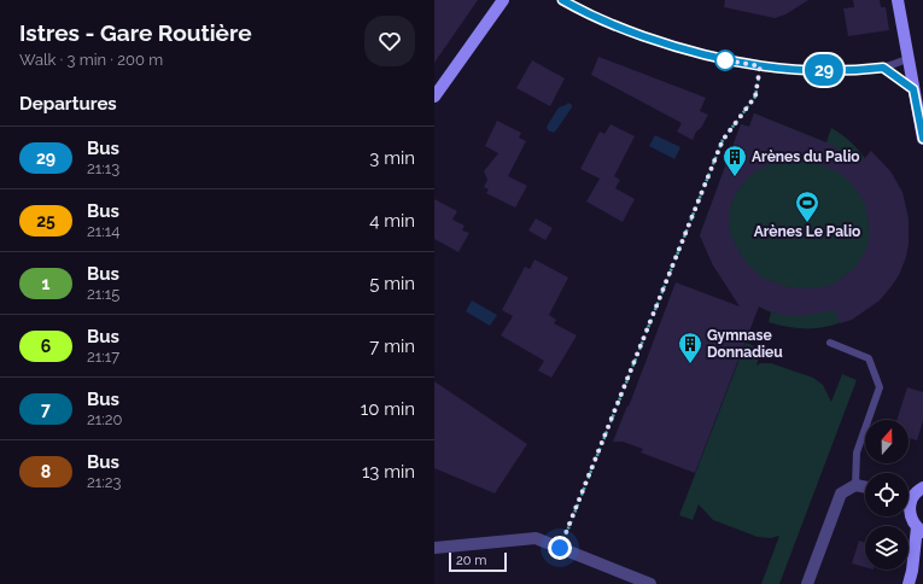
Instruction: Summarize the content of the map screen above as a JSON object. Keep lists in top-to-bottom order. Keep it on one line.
{"places":{"building":["Arènes du Palio","Gymnase Donnadieu"],"sports":["Arènes Le Palio"]},"lines":["bus line 29"],"scale_bar":"20 m","north":"top","page":{"heading":[["Istres - Gare Routière","Walk · 3 min · 200 m"],"Departures"],"on_map":"29","list":[{"mark":"29","name":"Bus","note":"21:13","value":"3 min"},{"mark":"25","name":"Bus","note":"21:14","value":"4 min"},{"mark":"1","name":"Bus","note":"21:15","value":"5 min"},{"mark":"6","name":"Bus","note":"21:17","value":"7 min"},{"mark":"7","name":"Bus","note":"21:20","value":"10 min"},{"mark":"8","name":"Bus","note":"21:23","value":"13 min"}],"scale":"20 m"}}
